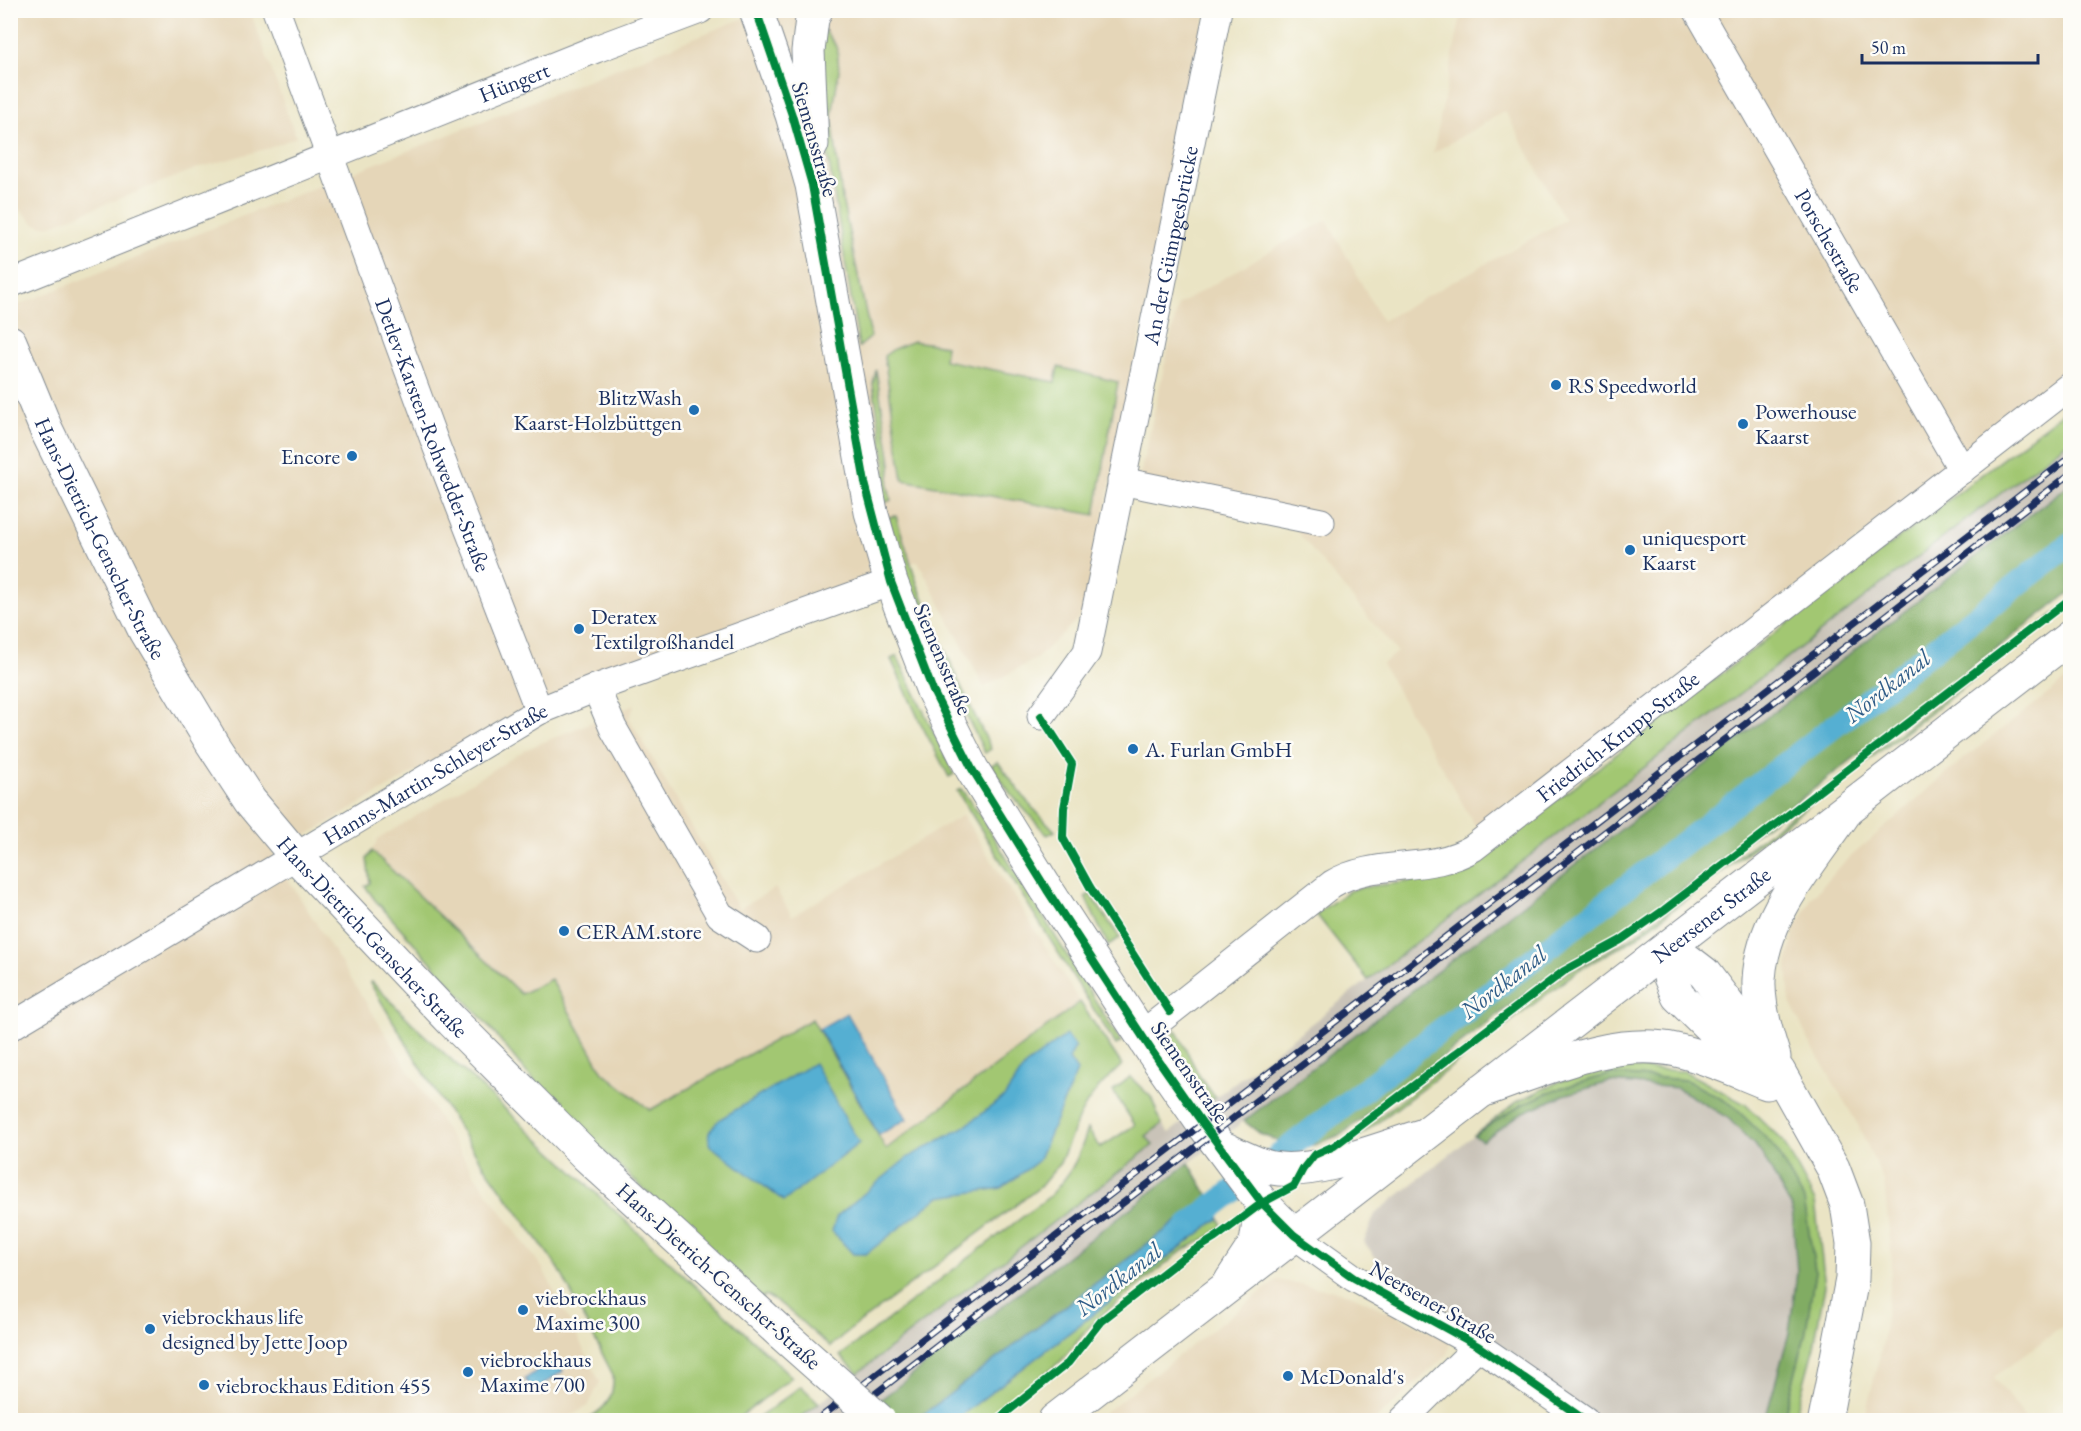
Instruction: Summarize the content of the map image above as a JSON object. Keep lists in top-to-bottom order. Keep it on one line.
{"streets":{"main road":["Siemensstraße","Hans-Dietrich-Genscher-Straße","Neersener Straße"],"street":["Hüngert","Porschestraße","An der Gümpgesbrücke","Detlev-Karsten-Rohwedder-Straße","Friedrich-Krupp-Straße","Hanns-Martin-Schleyer-Straße"]},"crossings":[["Hüngert","Detlev-Karsten-Rohwedder-Straße"],["Siemensstraße","Friedrich-Krupp-Straße"],["Siemensstraße","Hanns-Martin-Schleyer-Straße"],["Siemensstraße","Neersener Straße"],["Porschestraße","Friedrich-Krupp-Straße"],["Detlev-Karsten-Rohwedder-Straße","Hanns-Martin-Schleyer-Straße"],["Hans-Dietrich-Genscher-Straße","Hanns-Martin-Schleyer-Straße"]],"water":["Nordkanal"],"places":["RS Speedworld","BlitzWash Kaarst-Holzbüttgen","Powerhouse Kaarst","Encore","uniquesport Kaarst","Deratex Textilgroßhandel","A. Furlan GmbH","CERAM.store","viebrockhaus Maxime 300","viebrockhaus life designed by Jette Joop","viebrockhaus Maxime 700","McDonald's","viebrockhaus Edition 455"],"scale_bar":"50 m"}
